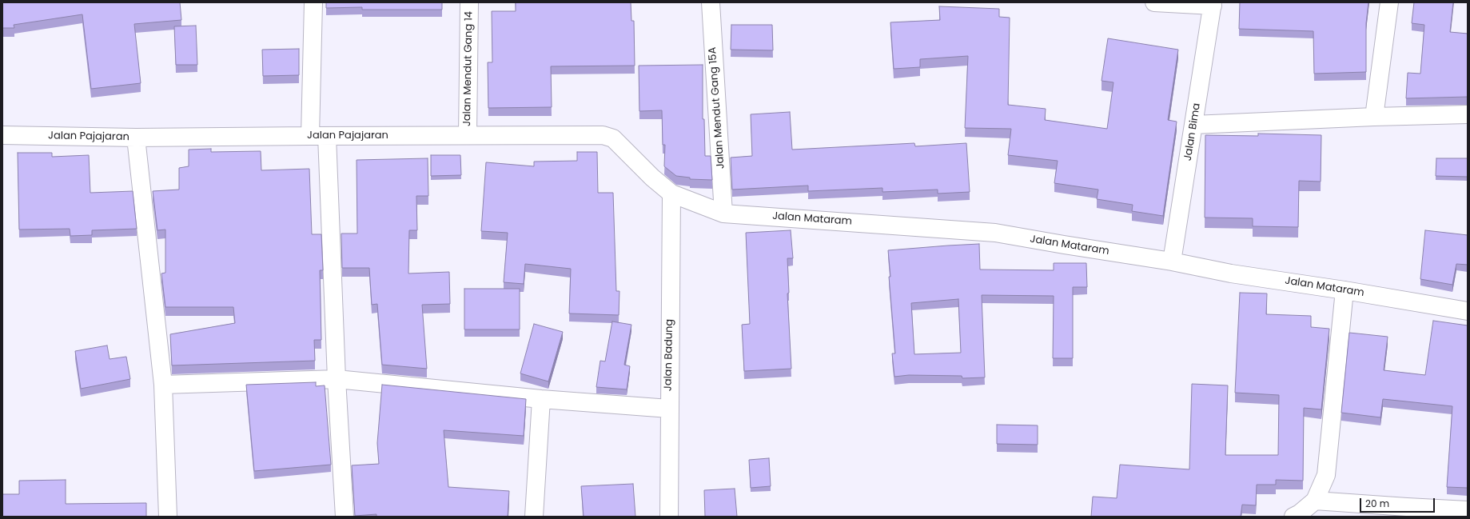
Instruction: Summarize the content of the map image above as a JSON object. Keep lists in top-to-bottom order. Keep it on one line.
{"streets":{"street":["Jalan Mendut Gang 14","Jalan Mendut Gang 15A","Jalan Bima","Jalan Pajajaran","Jalan Mataram","Jalan Badung"]},"crossings":[["Jalan Mendut Gang 14","Jalan Pajajaran"],["Jalan Mendut Gang 15A","Jalan Mataram"],["Jalan Bima","Jalan Mataram"],["Jalan Pajajaran","Jalan Mataram"],["Jalan Pajajaran","Jalan Badung"],["Jalan Mataram","Jalan Badung"]],"scale_bar":"20 m"}
